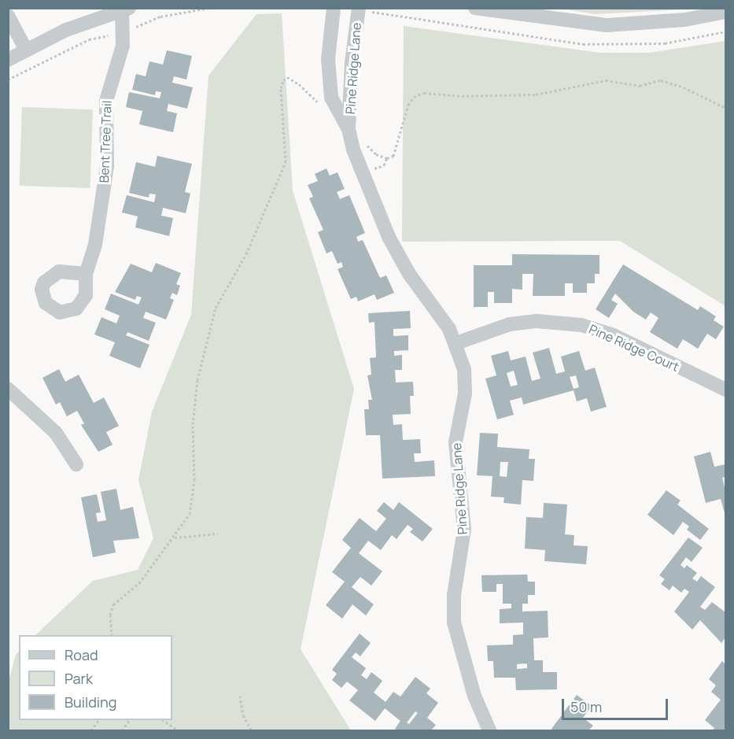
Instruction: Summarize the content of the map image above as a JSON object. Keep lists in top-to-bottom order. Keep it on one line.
{"streets":{"street":["Pine Ridge Lane","Bent Tree Trail","Pine Ridge Court"]},"crossings":[["Pine Ridge Lane","Pine Ridge Court"]],"legend":["Road","Park","Building"],"scale_bar":"50 m"}
